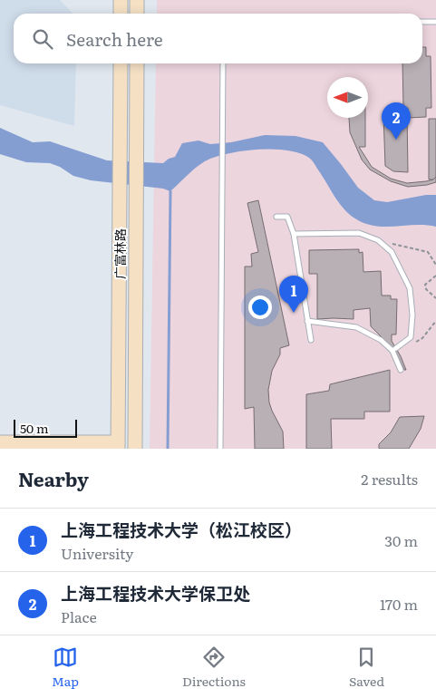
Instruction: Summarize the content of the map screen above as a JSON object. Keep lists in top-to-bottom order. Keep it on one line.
{"streets":{"main road":["广富林路"]},"scale_bar":"50 m","north":"left","page":{"search":"Search here","pins":["2","1"],"scale":"50 m","heading":["Nearby","2 results"],"list":[{"mark":"1","name":"上海工程技术大学（松江校区）","note":"University","value":"30 m"},{"mark":"2","name":"上海工程技术大学保卫处","note":"Place","value":"170 m"}],"nav":["Map","Directions","Saved"]}}
